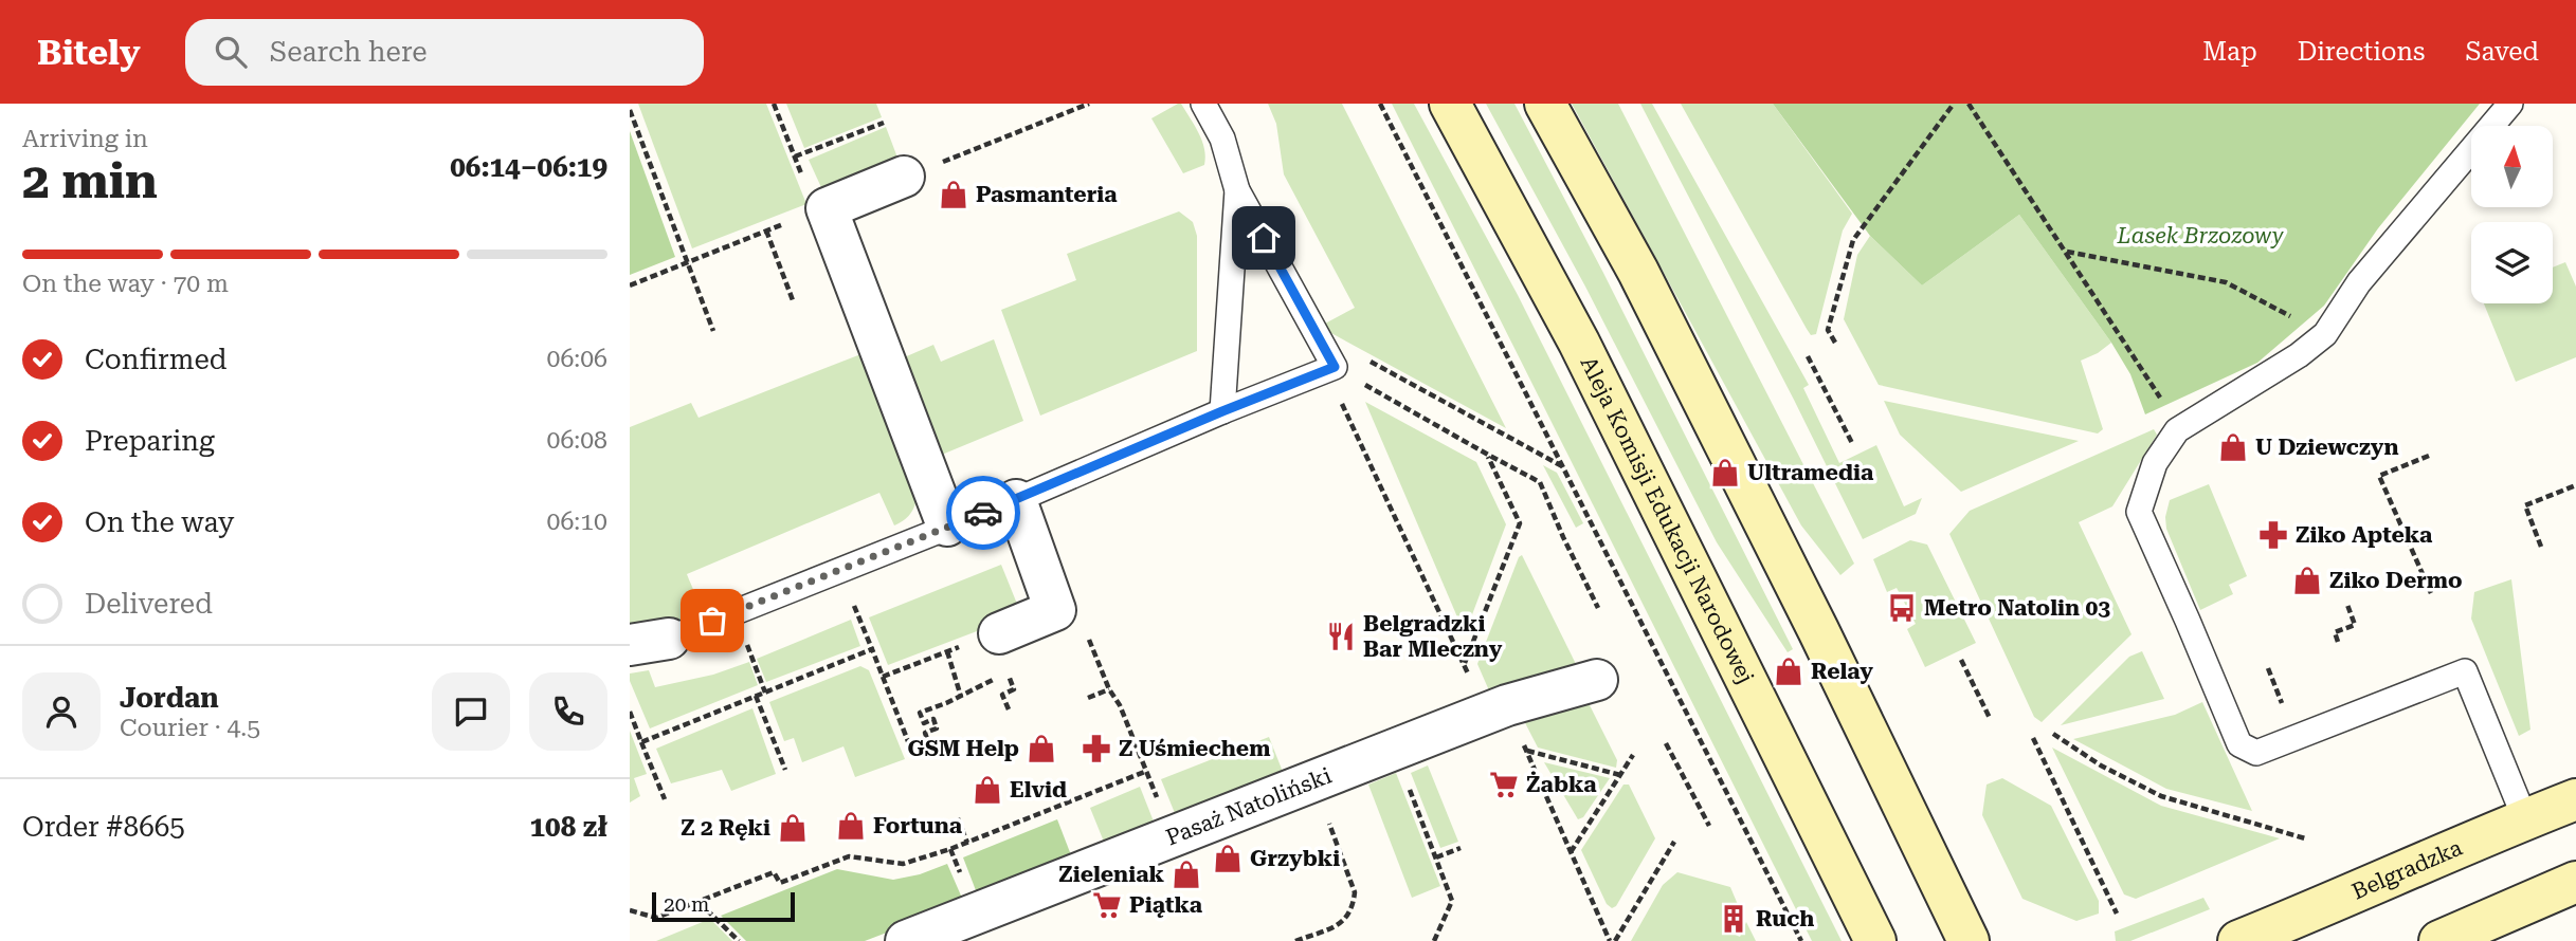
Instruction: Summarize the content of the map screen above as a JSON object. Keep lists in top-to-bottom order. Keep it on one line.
{"streets":{"street":["Aleja Komisji Edukacji Narodowej","Pasaż Natoliński","Belgradzka"]},"parks":["Lasek Brzozowy"],"places":{"shop":["Pasmanteria","U Dziewczyn","Ultramedia","Ziko Dermo","Relay","GSM Help","Elvid","Fortuna","Z 2 Ręki","Grzybki","Zieleniak"],"pharmacy":["Ziko Apteka","Z Uśmiechem"],"bus stop":["Metro Natolin 03"],"restaurant":["Belgradzki Bar Mleczny"],"supermarket":["Żabka","Piątka"],"building":["Ruch"]},"scale_bar":"20 m","north":"top","page":{"header":"Bitely","search":"Search here","nav":["Map","Directions","Saved"],"heading":["2 min","Arriving in","06:14–06:19"],"panel":["Jordan","Courier · 4.5","Order #8665","108 zł"],"bar":"On the way · 70 m","list":[["Confirmed","06:06"],["Preparing","06:08"],["On the way","06:10"],"Delivered"],"scale":"20 m"}}
